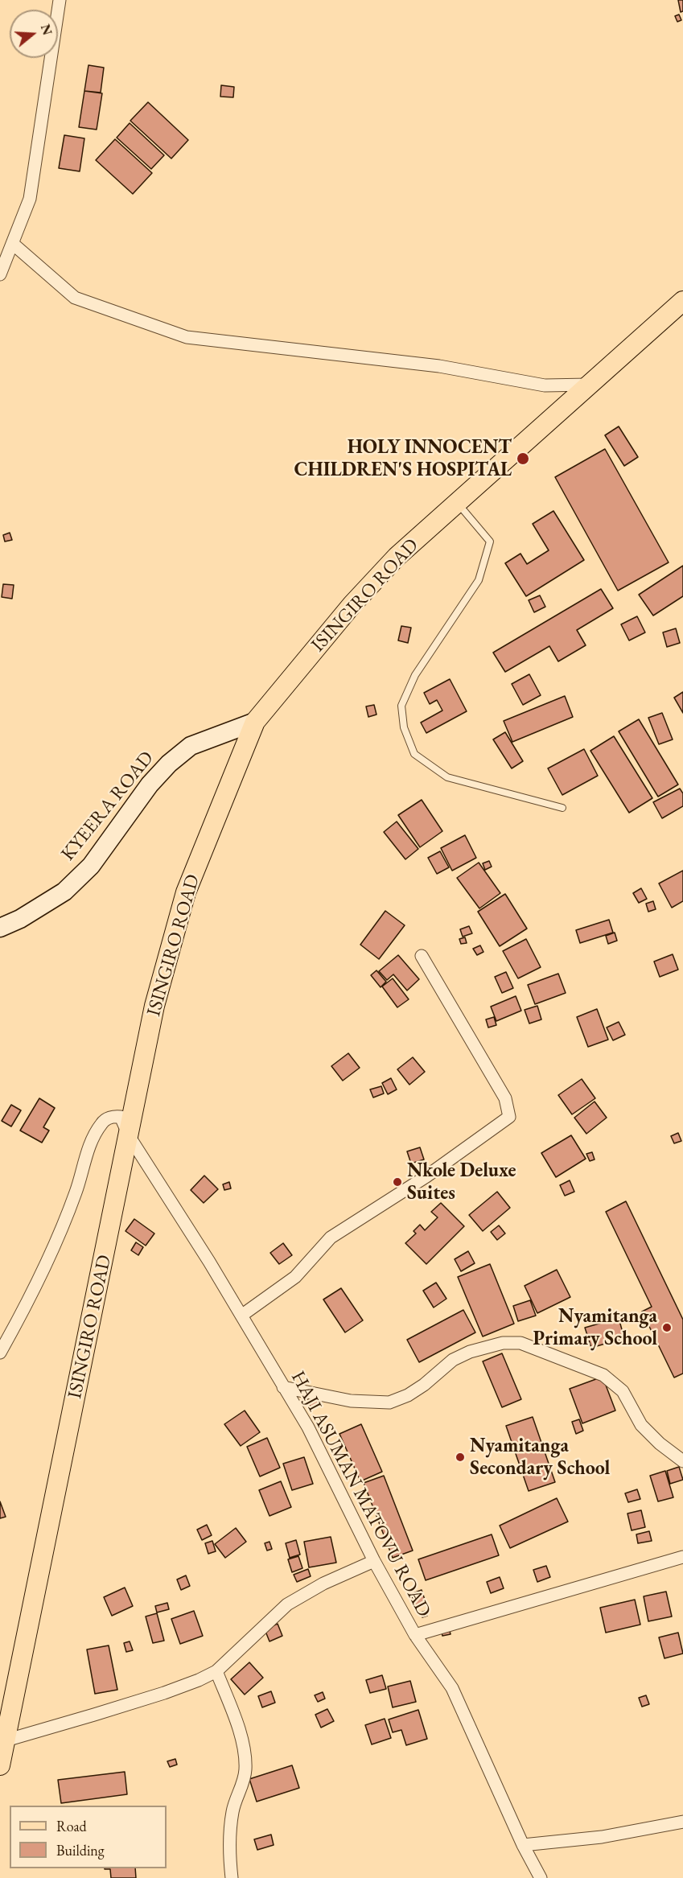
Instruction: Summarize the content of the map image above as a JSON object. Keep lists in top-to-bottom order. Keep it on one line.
{"streets":{"main road":["ISINGIRO ROAD","KYEERA ROAD"],"street":["HAJI ASUMAN MATOVU ROAD"]},"crossings":[["ISINGIRO ROAD","KYEERA ROAD"],["ISINGIRO ROAD","HAJI ASUMAN MATOVU ROAD"]],"places":["HOLY INNOCENT CHILDREN'S HOSPITAL","Nkole Deluxe Suites","Nyamitanga Primary School","Nyamitanga Secondary School"],"legend":["Road","Building"],"north":"right"}
